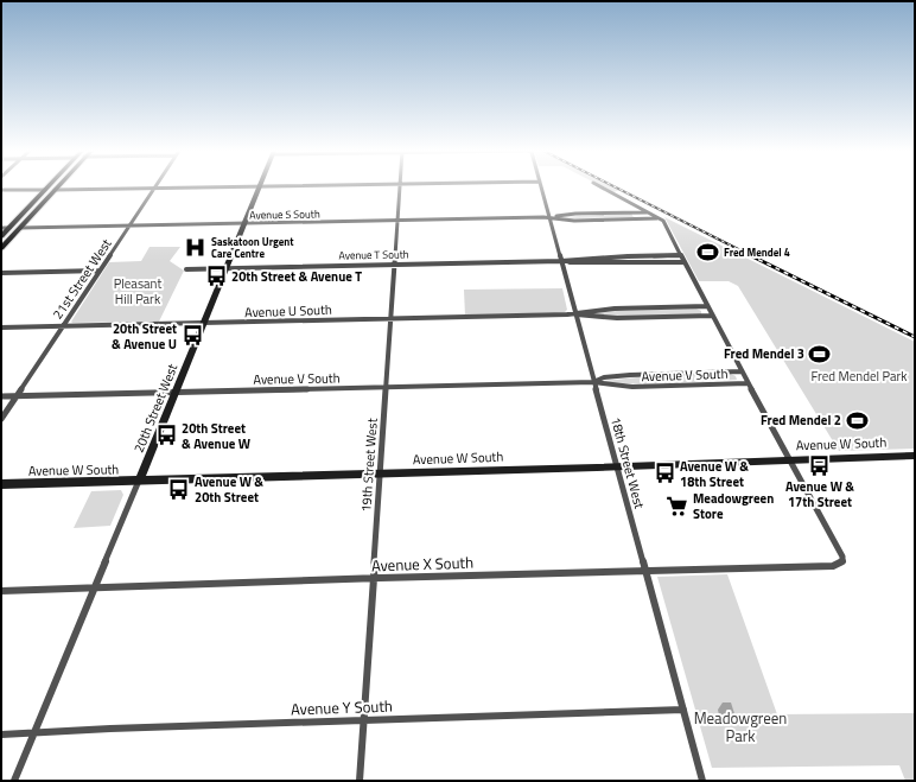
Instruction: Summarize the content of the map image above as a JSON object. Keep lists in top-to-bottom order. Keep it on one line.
{"streets":{"main road":["20th Street West","Avenue W South"],"street":["Avenue S South","Avenue T South","21st Street West","Avenue U South","Avenue V South","18th Street West","19th Street West","Avenue X South","Avenue Y South"]},"crossings":[["Avenue S South","21st Street West"],["Avenue S South","20th Street West"],["Avenue S South","18th Street West"],["Avenue S South","19th Street West"],["Avenue T South","20th Street West"],["Avenue T South","18th Street West"],["Avenue T South","19th Street West"],["21st Street West","Avenue U South"],["21st Street West","Avenue V South"],["Avenue U South","20th Street West"],["Avenue U South","18th Street West"],["Avenue U South","19th Street West"],["Avenue V South","20th Street West"],["Avenue V South","18th Street West"],["Avenue V South","19th Street West"],["20th Street West","Avenue W South"],["20th Street West","Avenue X South"],["20th Street West","Avenue Y South"],["Avenue W South","18th Street West"],["Avenue W South","19th Street West"],["Avenue W South","Avenue X South"],["18th Street West","Avenue X South"],["18th Street West","Avenue Y South"],["19th Street West","Avenue X South"],["19th Street West","Avenue Y South"]],"parks":["Pleasant Hill Park","Fred Mendel Park","Meadowgreen Park"],"places":{"hospital":["Saskatoon Urgent Care Centre"],"sports":["Fred Mendel 4","Fred Mendel 3","Fred Mendel 2"],"bus stop":["20th Street & Avenue T","20th Street & Avenue U","20th Street & Avenue W","Avenue W & 17th Street","Avenue W & 18th Street","Avenue W & 20th Street"],"supermarket":["Meadowgreen Store"]}}
